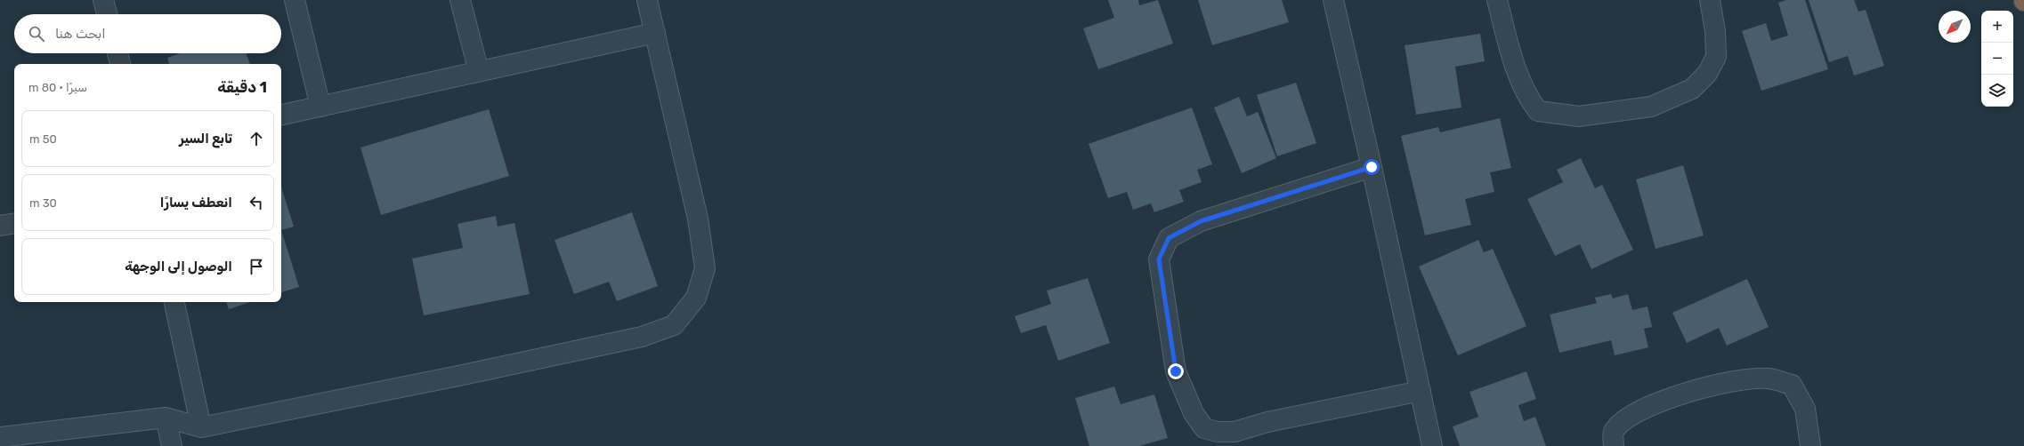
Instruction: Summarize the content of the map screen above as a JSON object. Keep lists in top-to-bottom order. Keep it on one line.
{"north":"bottom left","page":{"map_buttons":["+","−"],"search":"ابحث هنا","heading":["1 دقيقة","سيرًا · 80 m"],"list":[["تابع السير","50 m"],["انعطف يسارًا","30 m"],"الوصول إلى الوجهة"]}}
